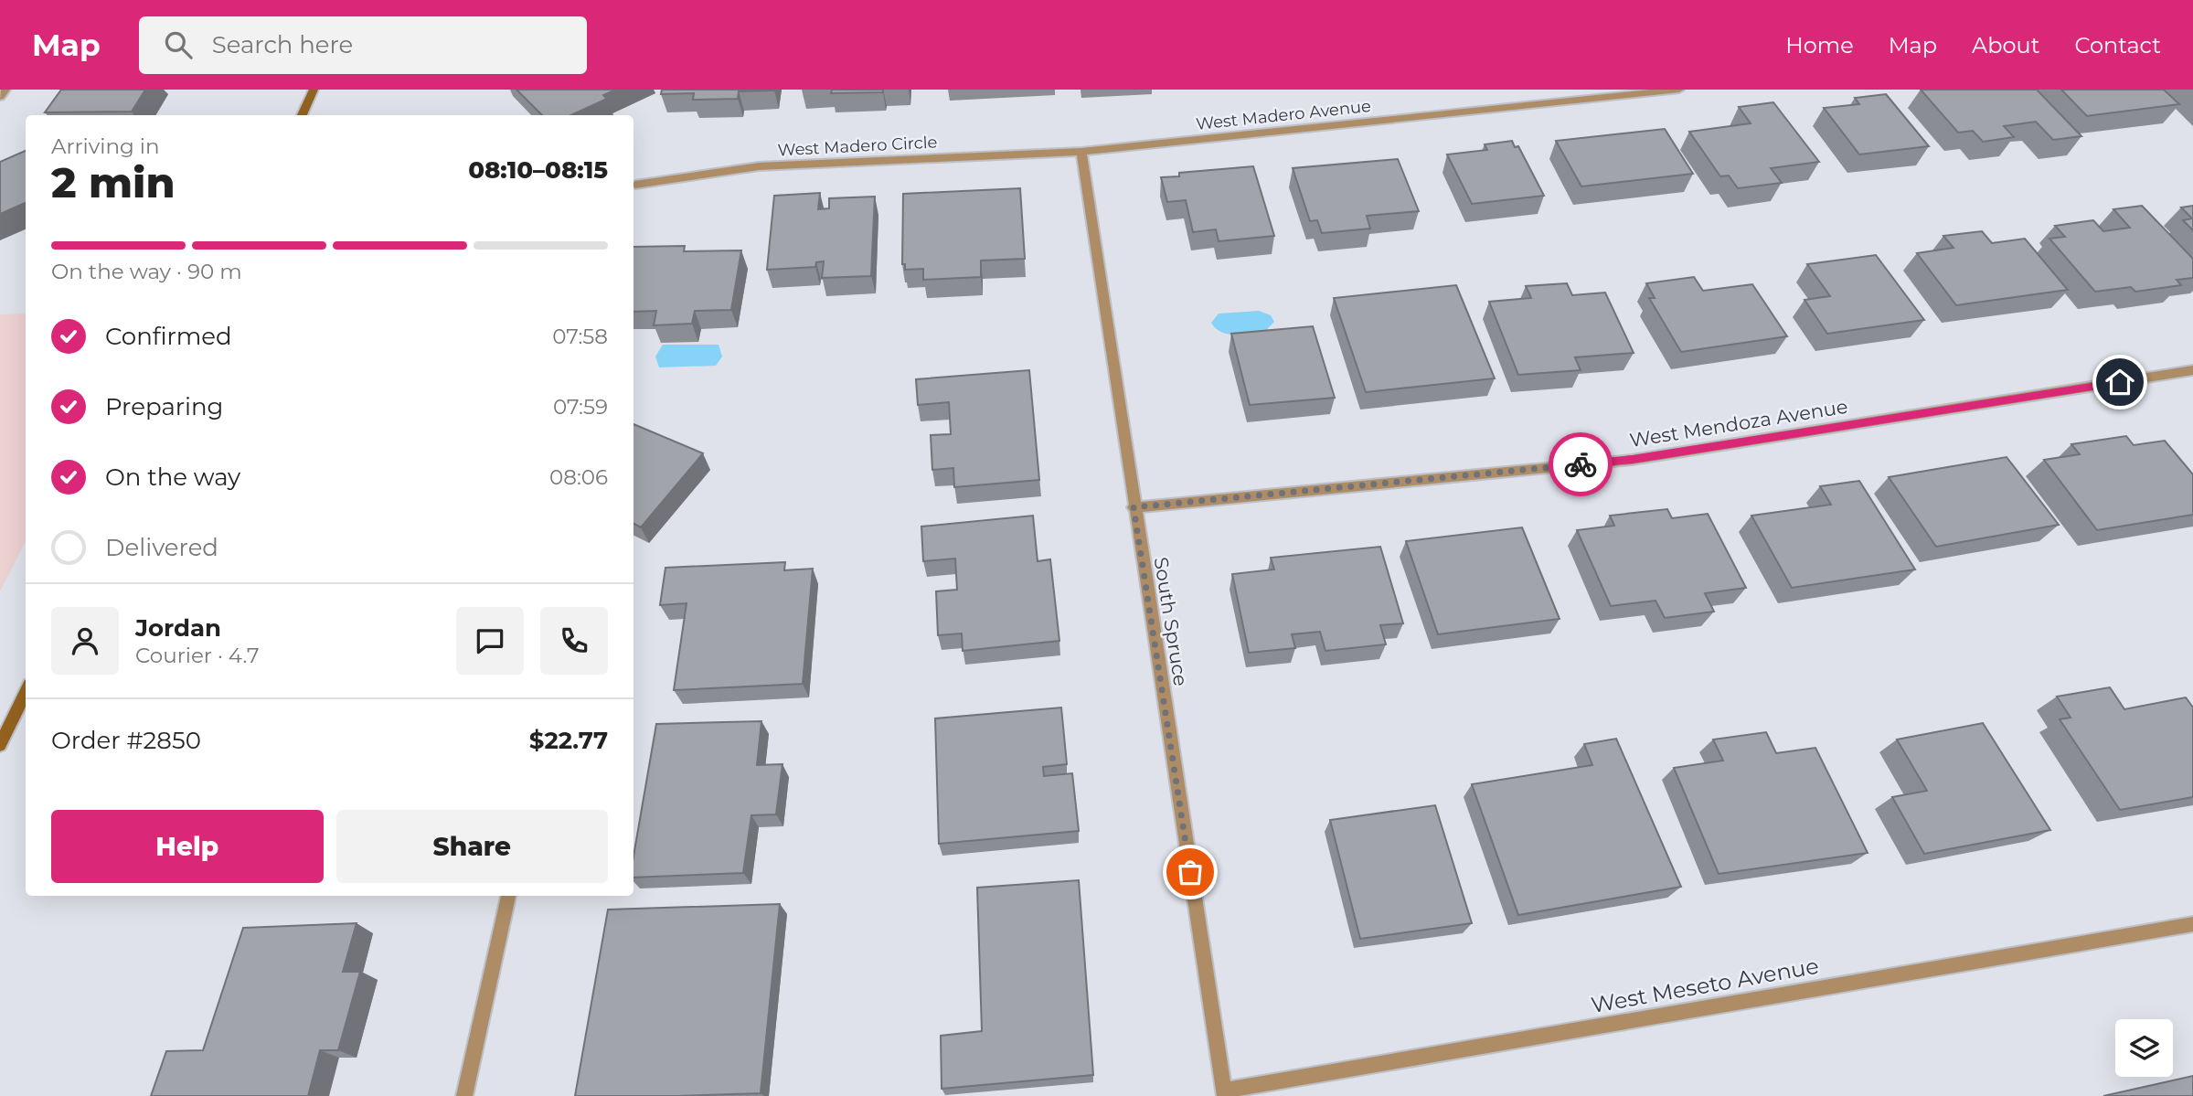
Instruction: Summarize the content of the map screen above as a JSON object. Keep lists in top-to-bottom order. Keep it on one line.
{"streets":{"street":["West Madero Avenue","West Madero Circle","West Mendoza Avenue","South Spruce","West Meseto Avenue"]},"crossings":[["West Madero Avenue","West Madero Circle"],["West Madero Avenue","South Spruce"],["West Madero Circle","South Spruce"],["West Mendoza Avenue","South Spruce"],["South Spruce","West Meseto Avenue"]],"page":{"header":"Map","search":"Search here","nav":["Home","Map","About","Contact"],"heading":["2 min","Arriving in","08:10–08:15"],"panel":["Jordan","Courier · 4.7","Order #2850","$22.77"],"bar":"On the way · 90 m","list":[["Confirmed","07:58"],["Preparing","07:59"],["On the way","08:06"],"Delivered"],"buttons":["Help","Share"]}}
